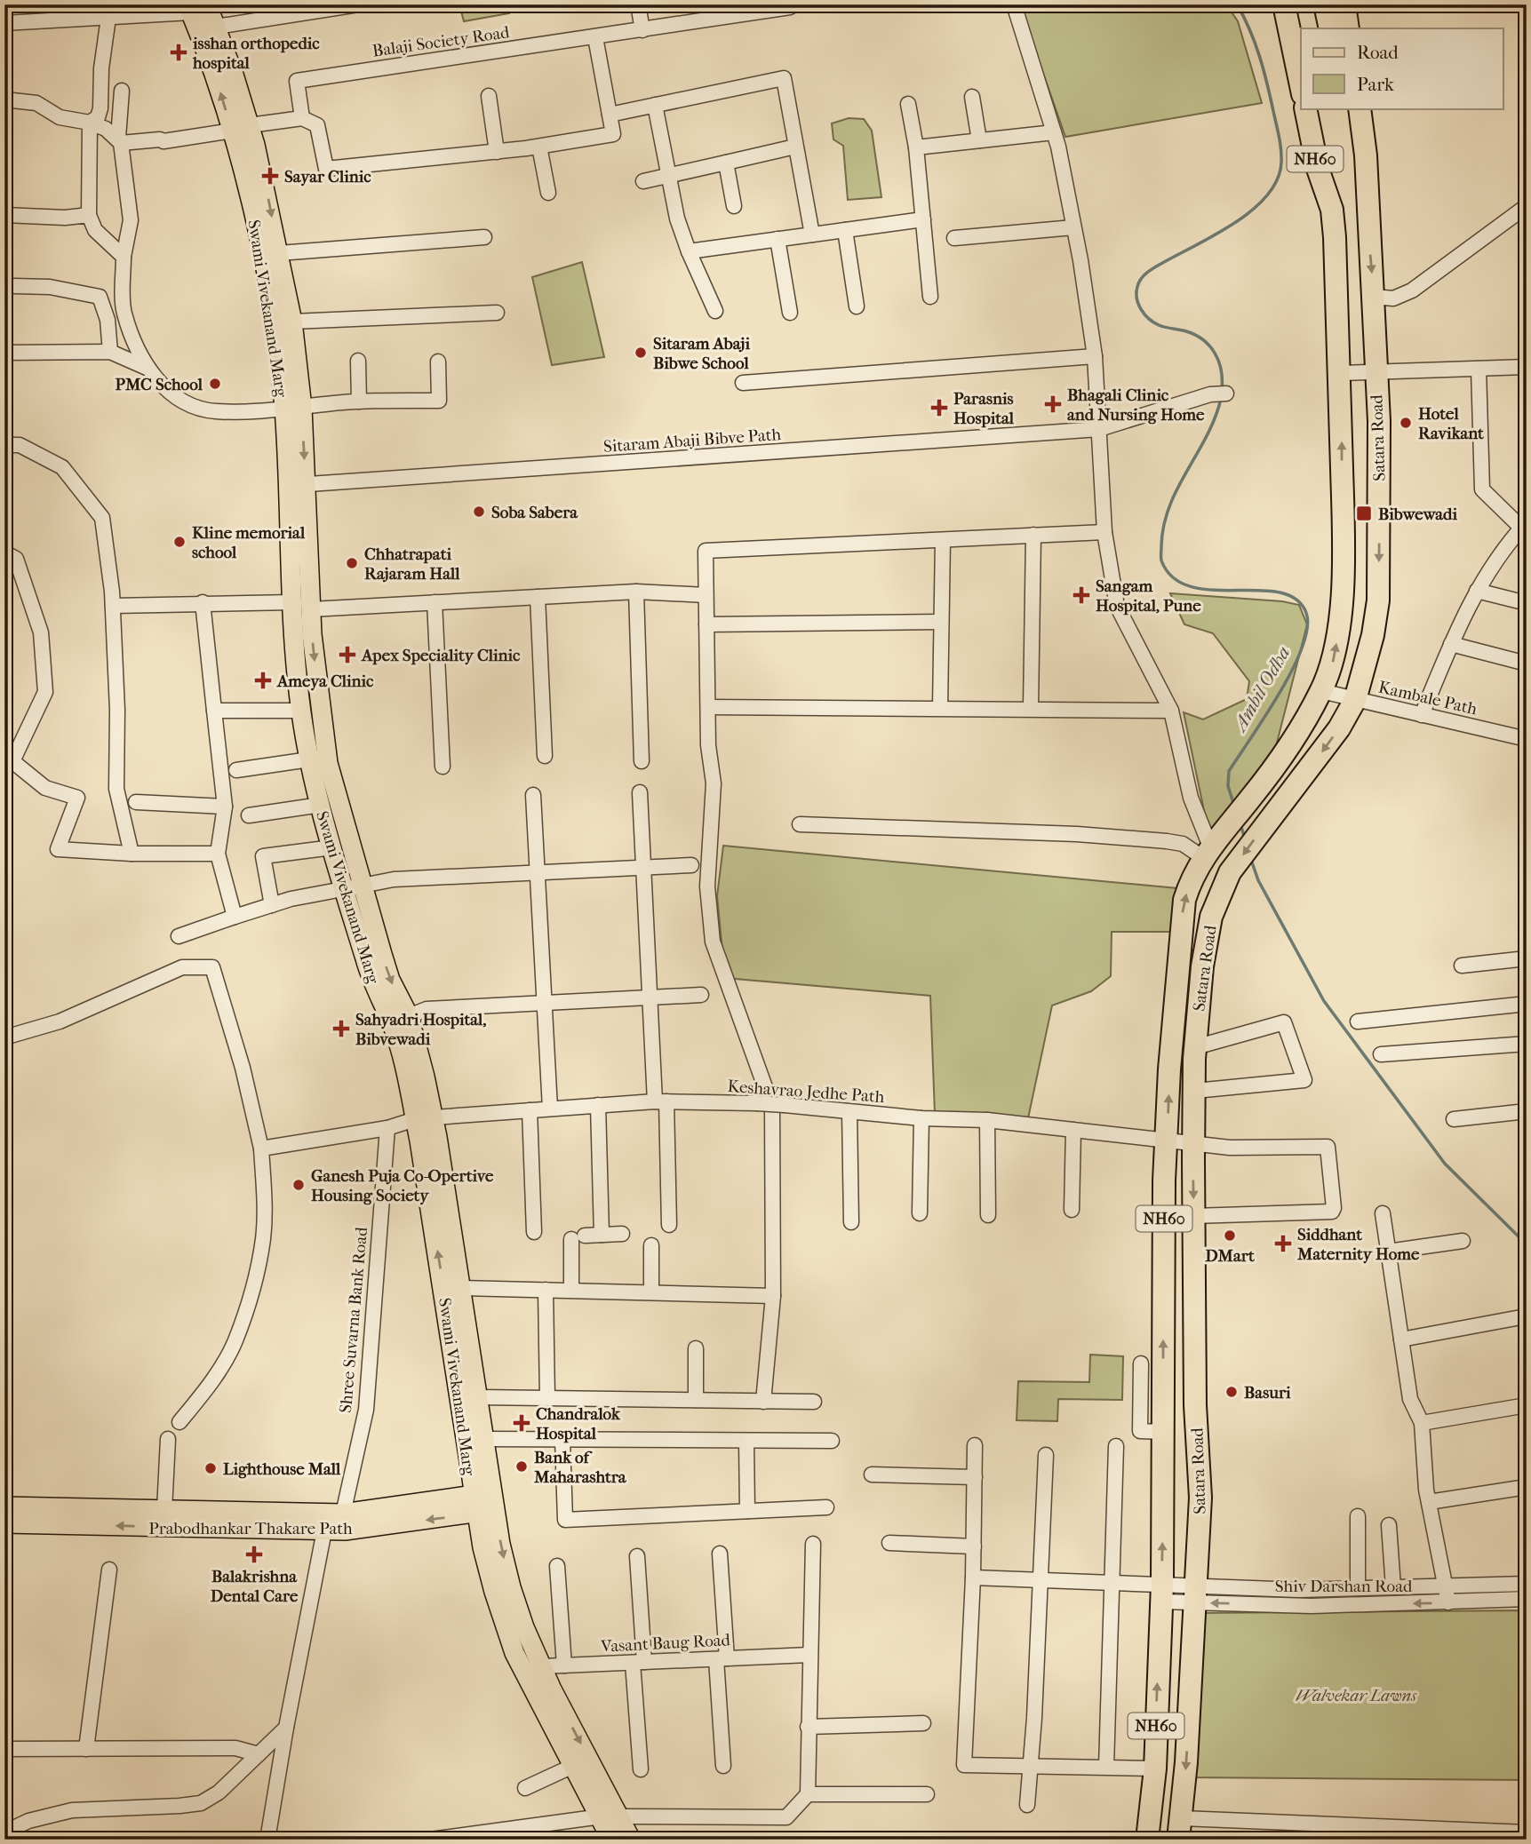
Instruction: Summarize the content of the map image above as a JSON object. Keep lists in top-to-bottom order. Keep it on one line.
{"streets":{"highway":["NH60","Satara Road"],"main road":["Swami Vivekanand Marg","Prabodhankar Thakare Path"],"street":["Balaji Society Road","Sitaram Abaji Bibve Path","Kambale Path","Keshavrao Jedhe Path","Shree Suvarna Bank Road","Shiv Darshan Road","Vasant Baug Road"]},"crossings":[["Swami Vivekanand Marg","Sitaram Abaji Bibve Path"],["Swami Vivekanand Marg","Keshavrao Jedhe Path"],["Swami Vivekanand Marg","Prabodhankar Thakare Path"],["Swami Vivekanand Marg","Vasant Baug Road"],["Satara Road","Kambale Path"],["Satara Road","Keshavrao Jedhe Path"],["Satara Road","Shiv Darshan Road"],["Keshavrao Jedhe Path","Shree Suvarna Bank Road"],["Shree Suvarna Bank Road","Prabodhankar Thakare Path"]],"water":["Ambil Odha"],"parks":["Walvekar Lawns"],"places":{"health":["isshan orthopedic hospital","Sayar Clinic","Bhagali Clinic and Nursing Home","Parasnis Hospital","Sangam Hospital, Pune","Apex Speciality Clinic","Ameya Clinic","Sahyadri Hospital, Bibvewadi","Siddhant Maternity Home","Chandralok Hospital","Balakrishna Dental Care"],"other":["Sitaram Abaji Bibwe School","PMC School","Hotel Ravikant","Soba Sabera","Kline memorial school","Chhatrapati Rajaram Hall","Ganesh Puja Co-Opertive Housing Society","DMart","Basuri","Bank of Maharashtra","Lighthouse Mall"],"transit":["Bibwewadi"]},"legend":["Road","Park"]}
